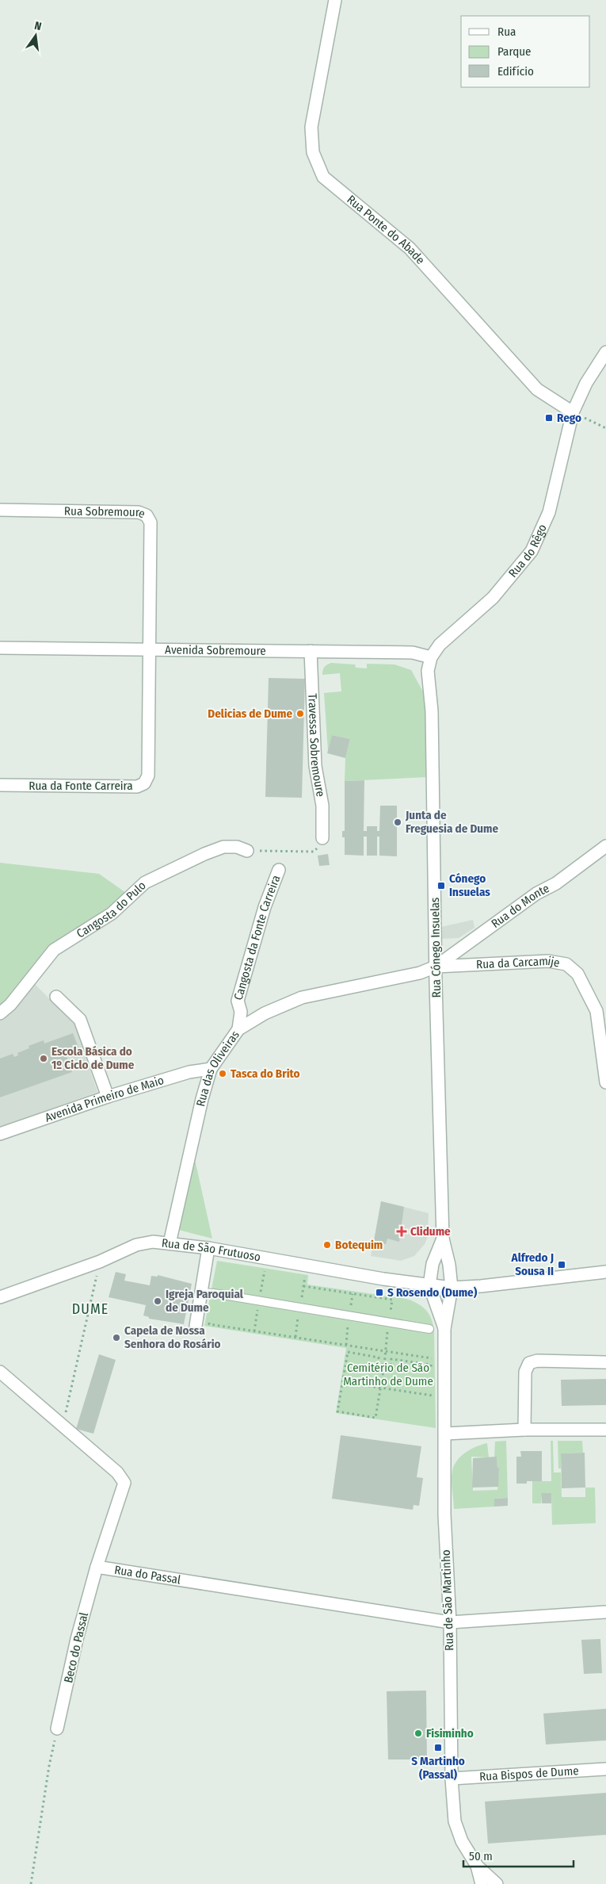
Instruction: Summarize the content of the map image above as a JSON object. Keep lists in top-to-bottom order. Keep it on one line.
{"streets":{"street":["Rua Ponte do Abade","Rua Sobremoure","Rua do Rêgo","Avenida Sobremoure","Travessa Sobremoure","Rua da Fonte Carreira","Rua do Monte","Cangosta do Pulo","Cangosta da Fonte Carreira","Rua Cónego Insuelas","Rua da Carcamije","Rua das Oliveiras","Avenida Primeiro de Maio","Rua de São Frutuoso","Rua do Passal","Rua de São Martinho","Beco do Passal","Rua Bispos de Dume"]},"crossings":[["Rua Ponte do Abade","Rua do Rêgo"],["Rua Sobremoure","Avenida Sobremoure"],["Rua Sobremoure","Rua da Fonte Carreira"],["Rua do Rêgo","Avenida Sobremoure"],["Rua do Rêgo","Rua Cónego Insuelas"],["Avenida Sobremoure","Travessa Sobremoure"],["Avenida Sobremoure","Rua da Fonte Carreira"],["Avenida Sobremoure","Rua Cónego Insuelas"],["Rua do Monte","Rua Cónego Insuelas"],["Rua do Monte","Rua da Carcamije"],["Rua do Monte","Rua das Oliveiras"],["Cangosta da Fonte Carreira","Rua das Oliveiras"],["Rua Cónego Insuelas","Rua da Carcamije"],["Rua Cónego Insuelas","Rua das Oliveiras"],["Rua Cónego Insuelas","Rua de São Frutuoso"],["Rua Cónego Insuelas","Rua de São Martinho"],["Rua da Carcamije","Rua das Oliveiras"],["Rua das Oliveiras","Avenida Primeiro de Maio"],["Rua das Oliveiras","Rua de São Frutuoso"],["Rua de São Frutuoso","Rua de São Martinho"],["Rua do Passal","Rua de São Martinho"],["Rua do Passal","Beco do Passal"],["Rua de São Martinho","Rua Bispos de Dume"]],"districts":["DUME"],"parks":["Cemitério de São Martinho de Dume"],"places":{"transit":["Rego","Cónego Insuelas","Alfredo J Sousa II","S Rosendo (Dume)","S Martinho (Passal)"],"other":["Delicias de Dume","Junta de Freguesia de Dume","Escola Básica do 1º Ciclo de Dume","Tasca do Brito","Botequim","Igreja Paroquial de Dume","Capela de Nossa Senhora do Rosário","Fisiminho"],"health":["Clidume"]},"legend":["Rua","Parque","Edifício"],"scale_bar":"50 m","north":"top"}
